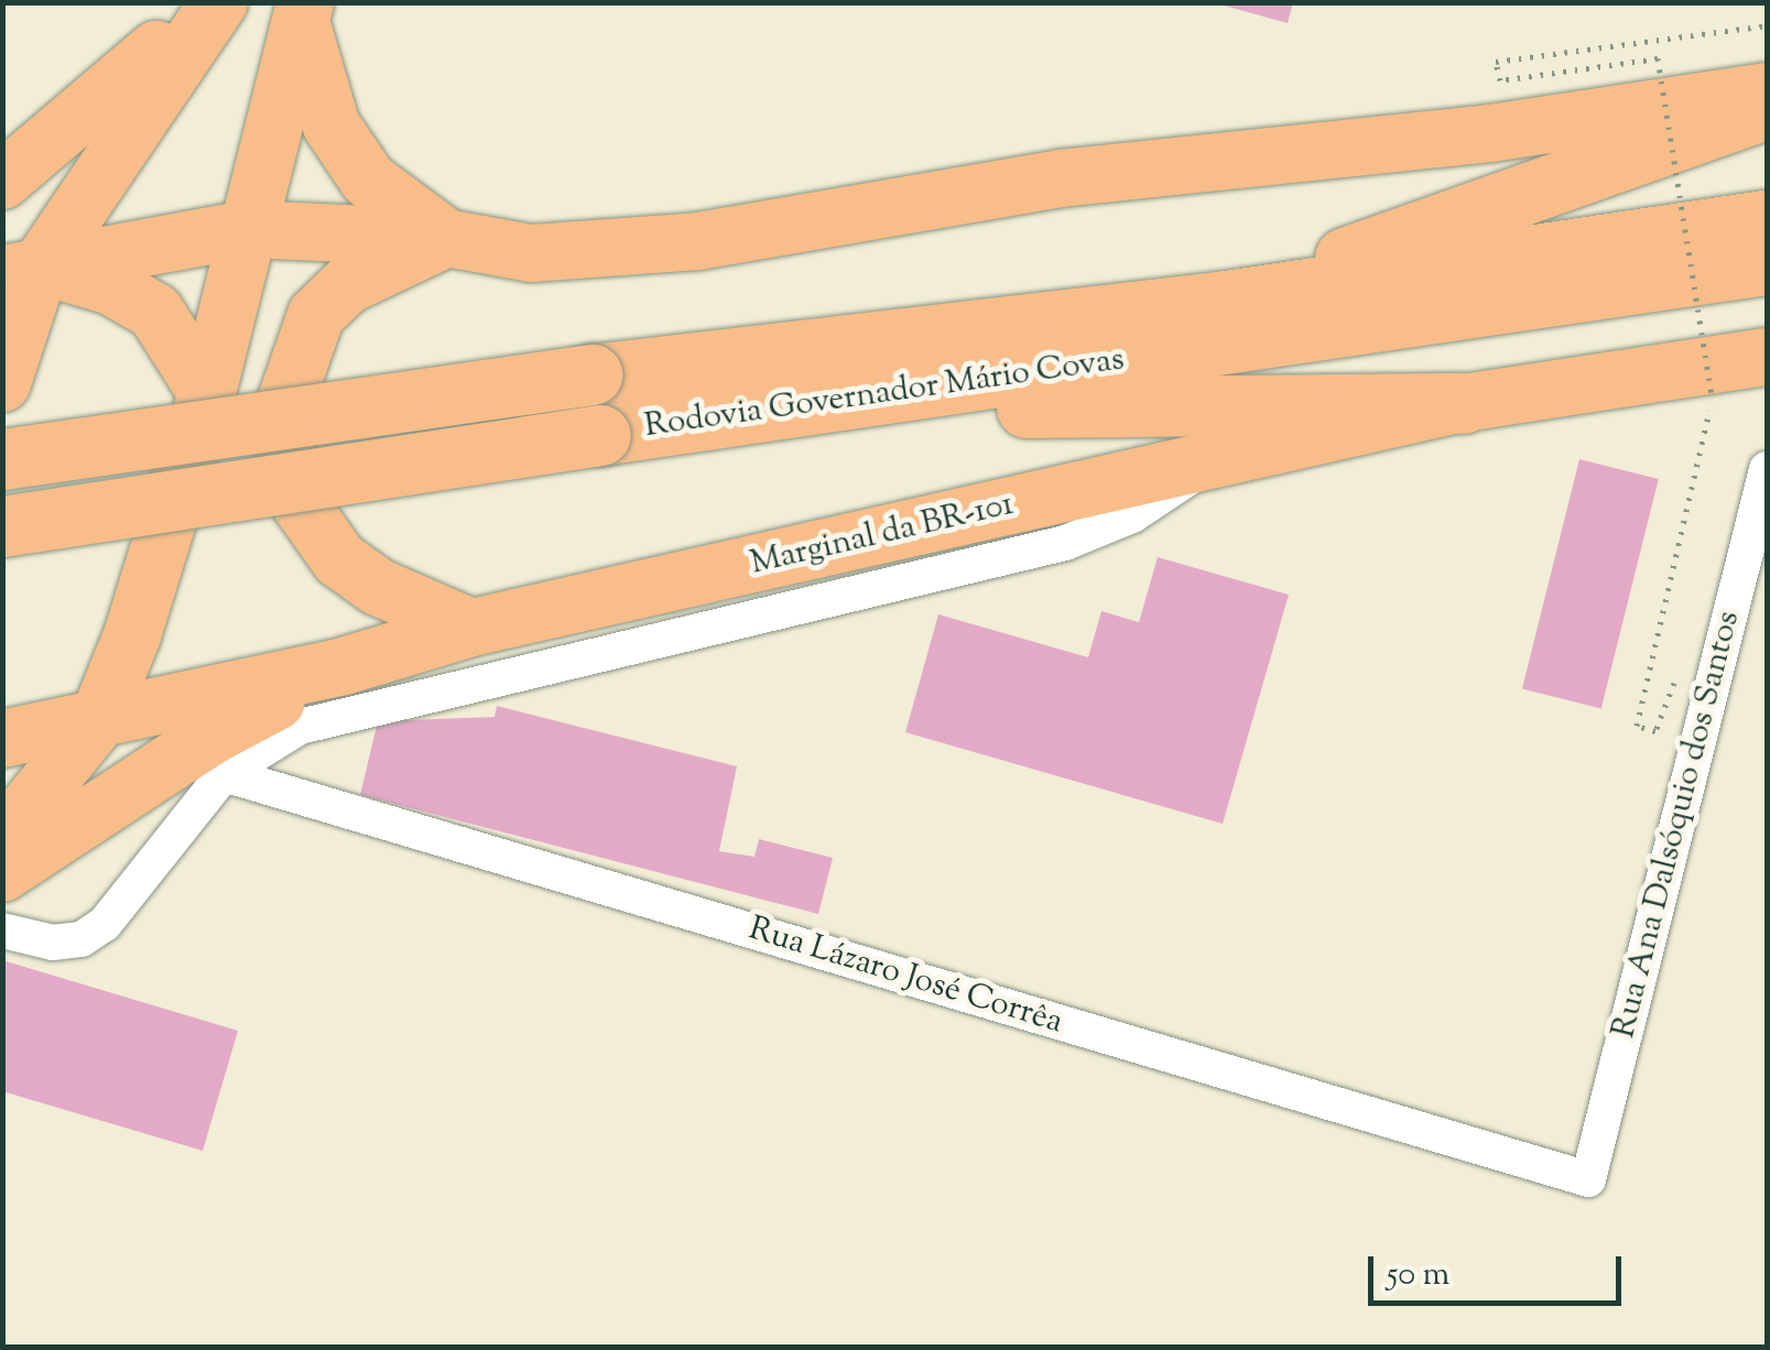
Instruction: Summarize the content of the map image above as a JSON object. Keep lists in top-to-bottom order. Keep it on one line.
{"streets":{"highway":["Rodovia Governador Mário Covas"],"main road":["Marginal da BR-101"],"street":["Rua Ana Dalsóquio dos Santos","Rua Lázaro José Corrêa"]},"crossings":[["Rua Ana Dalsóquio dos Santos","Rua Lázaro José Corrêa"]],"scale_bar":"50 m"}
